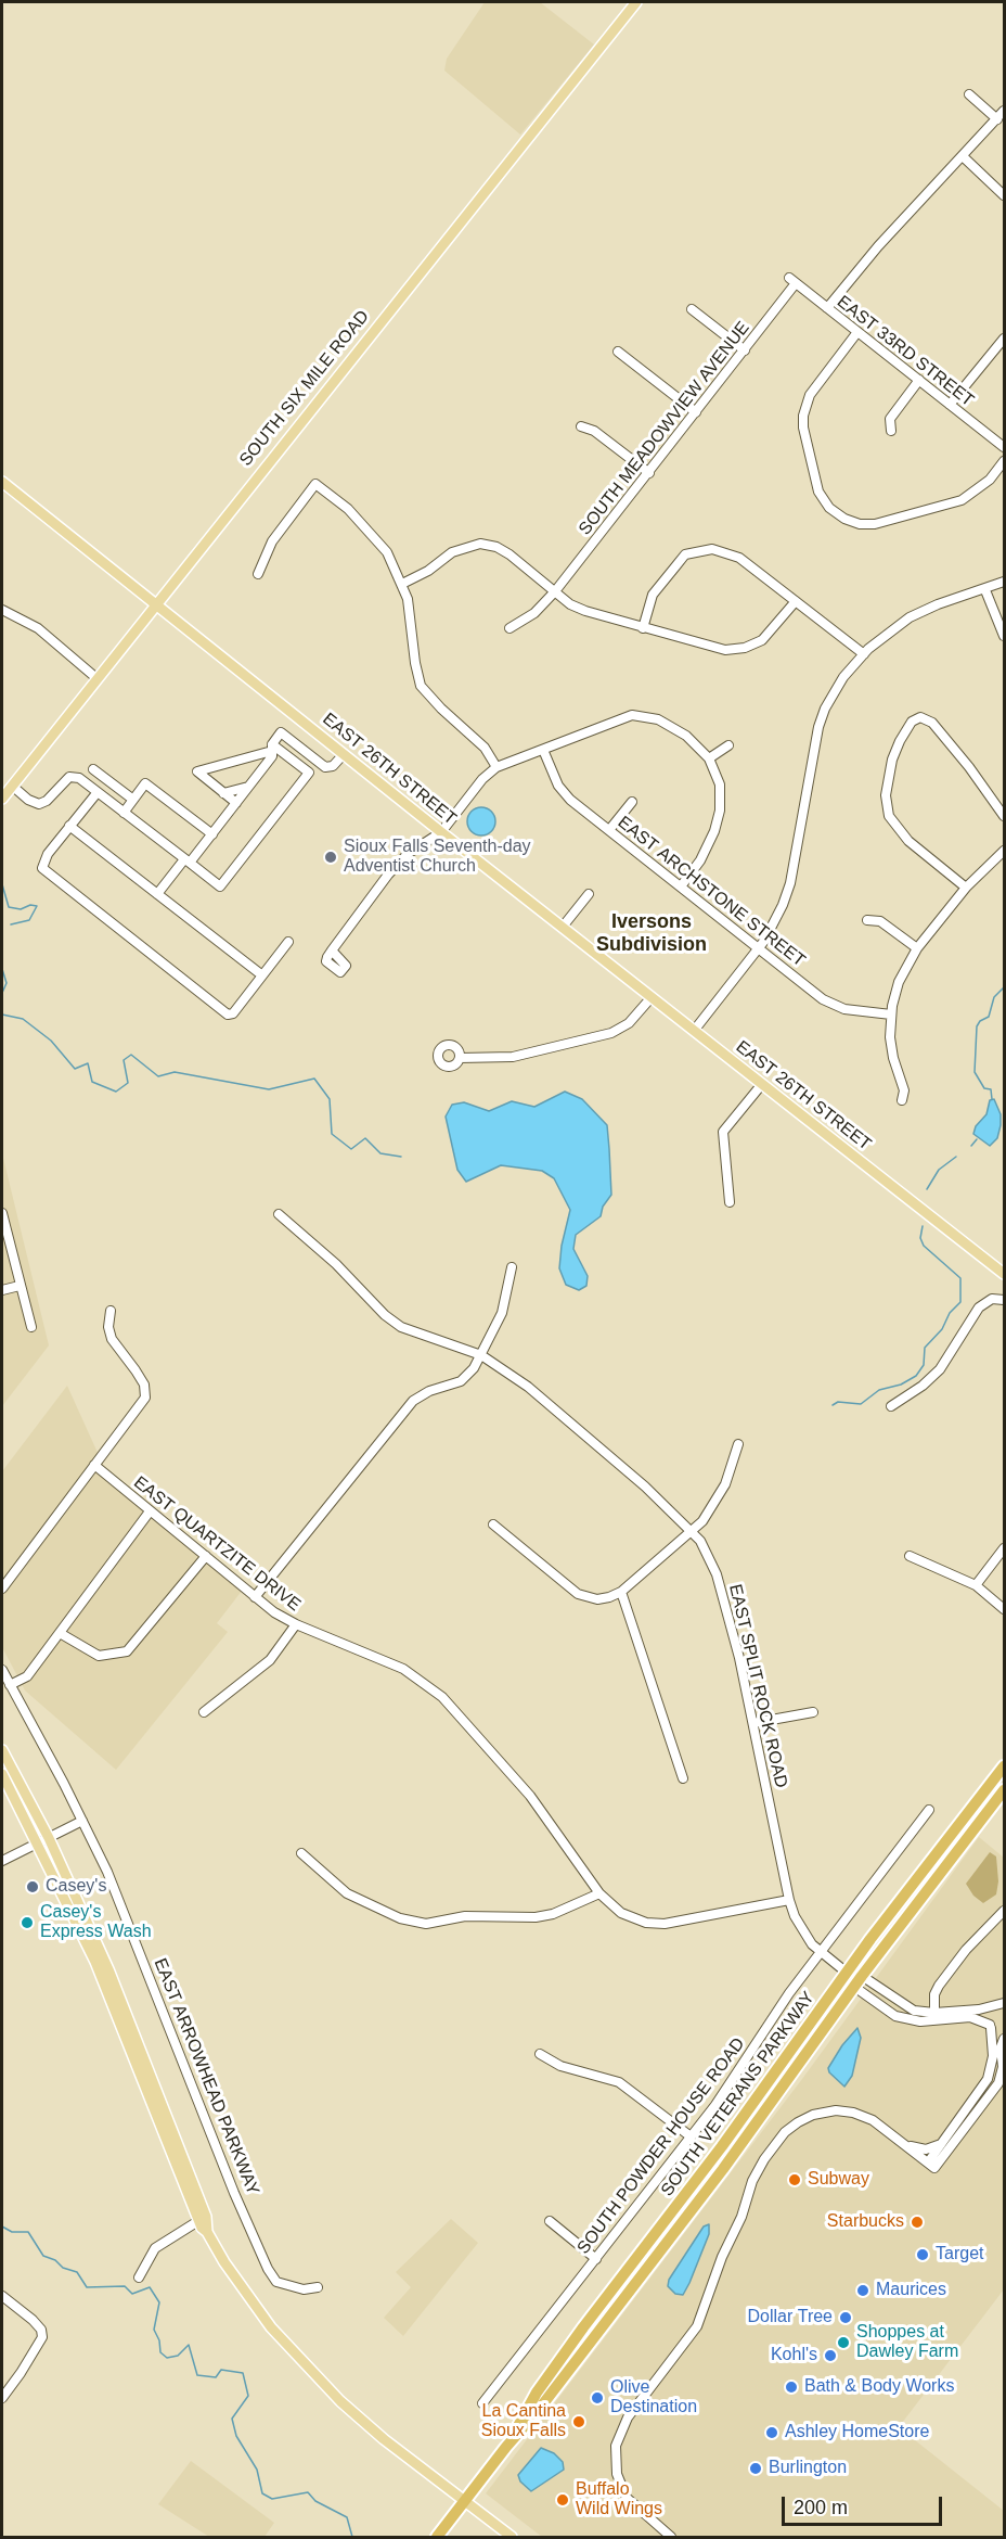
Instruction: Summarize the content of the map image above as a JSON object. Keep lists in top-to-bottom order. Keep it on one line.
{"streets":{"highway":["SOUTH VETERANS PARKWAY"],"main road":["SOUTH SIX MILE ROAD","EAST 26TH STREET"],"street":["EAST 33RD STREET","SOUTH MEADOWVIEW AVENUE","EAST ARCHSTONE STREET","EAST QUARTZITE DRIVE","EAST SPLIT ROCK ROAD","EAST ARROWHEAD PARKWAY","SOUTH POWDER HOUSE ROAD"]},"crossings":[["EAST 33RD STREET","SOUTH MEADOWVIEW AVENUE"],["SOUTH SIX MILE ROAD","EAST 26TH STREET"],["EAST QUARTZITE DRIVE","EAST SPLIT ROCK ROAD"],["EAST SPLIT ROCK ROAD","SOUTH VETERANS PARKWAY"],["EAST SPLIT ROCK ROAD","SOUTH POWDER HOUSE ROAD"]],"districts":["Iversons Subdivision"],"places":["Sioux Falls Seventh-day Adventist Church","Casey's","Casey's Express Wash","Subway","Starbucks","Target","Maurices","Dollar Tree","Shoppes at Dawley Farm","Kohl's","Bath & Body Works","Olive Destination","La Cantina Sioux Falls","Ashley HomeStore","Burlington","Buffalo Wild Wings"],"scale_bar":"200 m"}
